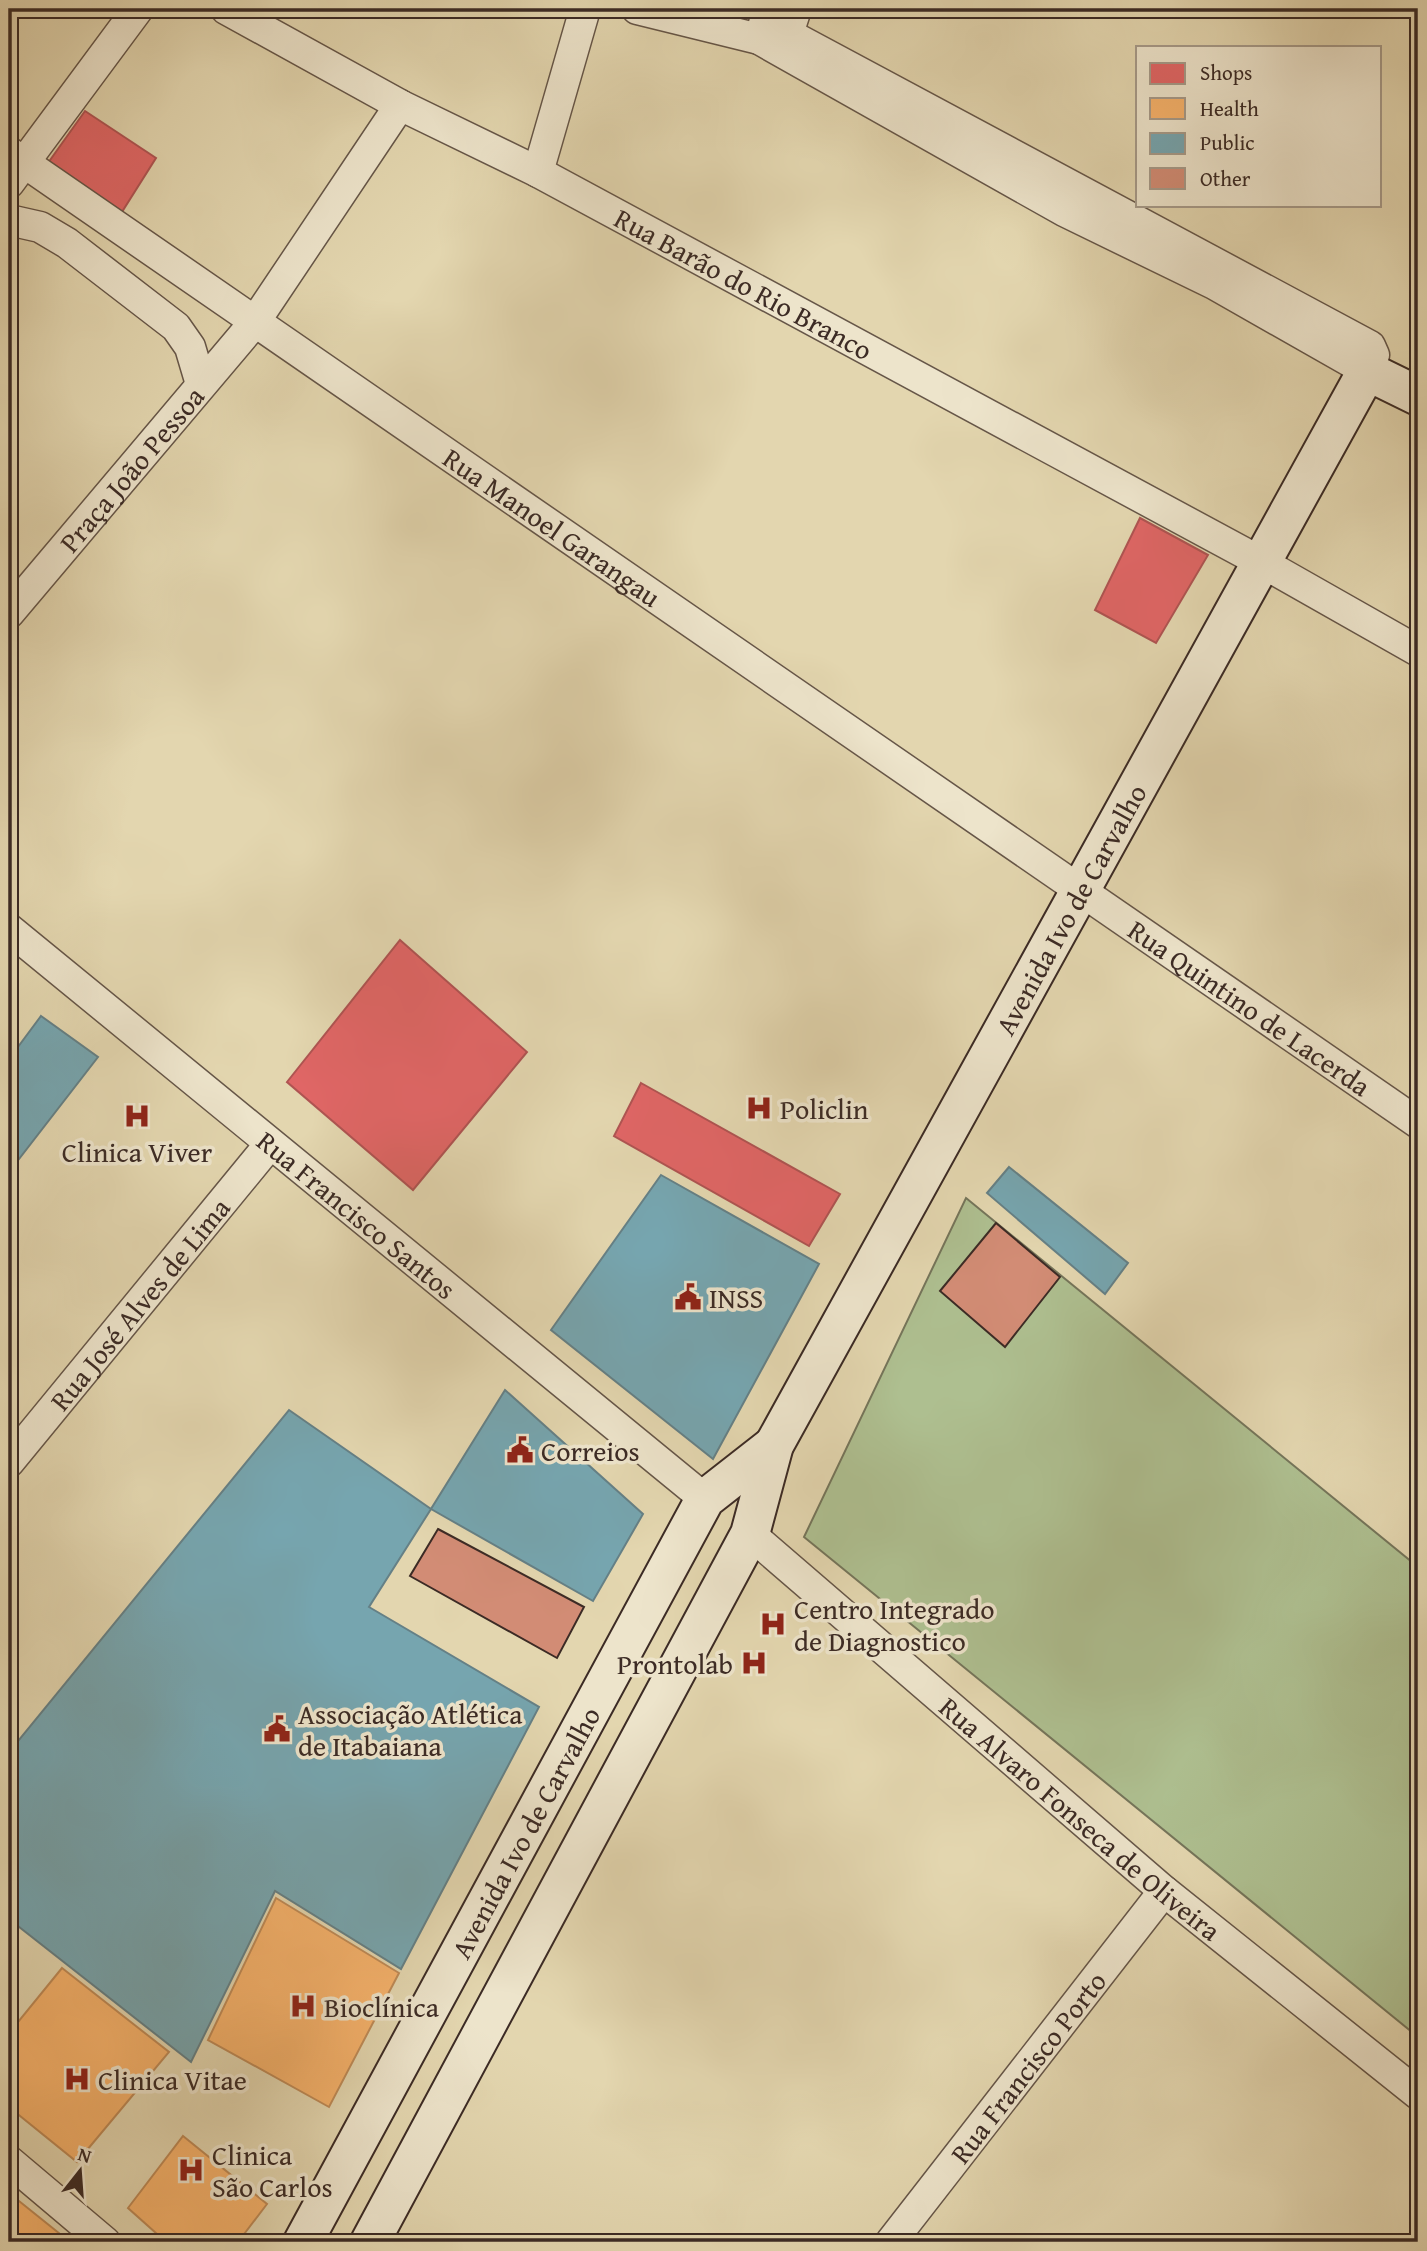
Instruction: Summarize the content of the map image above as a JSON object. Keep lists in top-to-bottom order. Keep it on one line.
{"streets":{"street":["Rua Barão do Rio Branco","Praça João Pessoa","Rua Manoel Garangau","Avenida Ivo de Carvalho","Rua Quintino de Lacerda","Rua Francisco Santos","Rua José Alves de Lima","Rua Alvaro Fonseca de Oliveira","Rua Francisco Porto"]},"crossings":[["Rua Barão do Rio Branco","Praça João Pessoa"],["Rua Barão do Rio Branco","Avenida Ivo de Carvalho"],["Praça João Pessoa","Rua Manoel Garangau"],["Rua Manoel Garangau","Avenida Ivo de Carvalho"],["Rua Manoel Garangau","Rua Quintino de Lacerda"],["Avenida Ivo de Carvalho","Rua Quintino de Lacerda"],["Avenida Ivo de Carvalho","Rua Francisco Santos"],["Avenida Ivo de Carvalho","Rua Alvaro Fonseca de Oliveira"],["Rua Francisco Santos","Rua José Alves de Lima"],["Rua Alvaro Fonseca de Oliveira","Rua Francisco Porto"]],"places":{"hospital":["Policlin","Clinica Viver","Centro Integrado de Diagnostico","Prontolab","Bioclínica","Clinica Vitae","Clinica São Carlos"],"public building":["INSS","Correios","Associação Atlética de Itabaiana"]},"legend":["Shops","Health","Public","Other"],"north":"top"}
